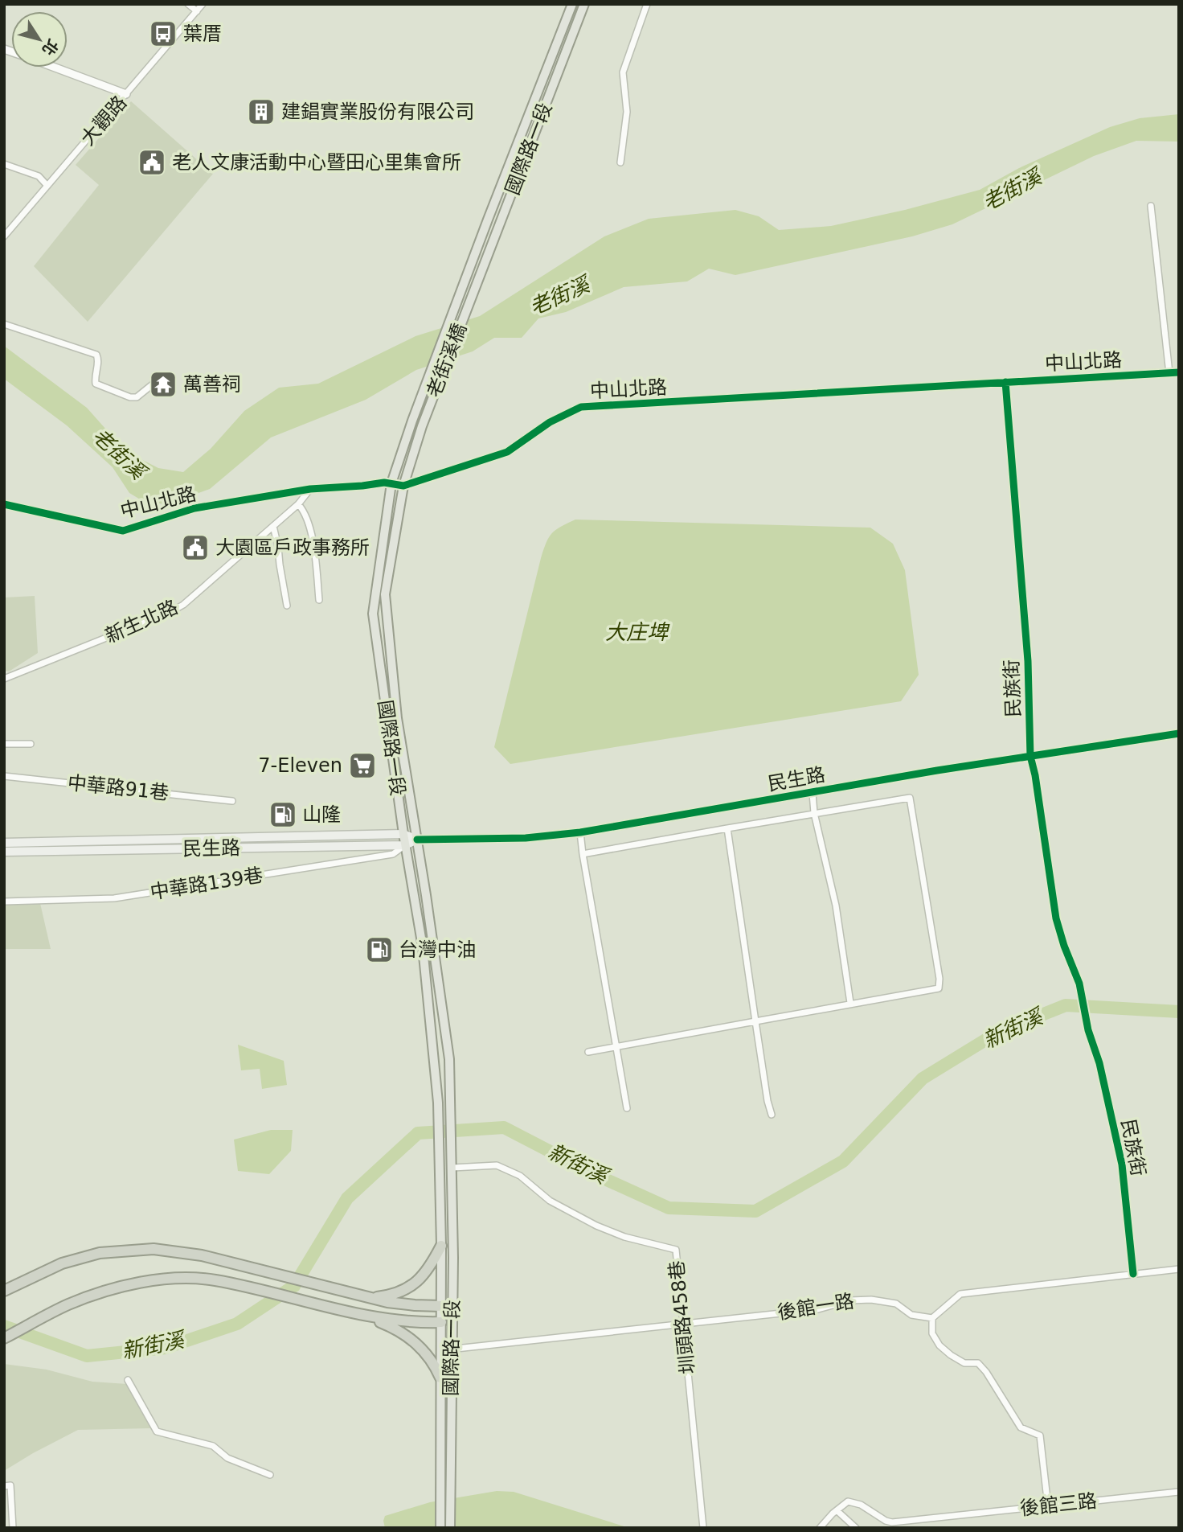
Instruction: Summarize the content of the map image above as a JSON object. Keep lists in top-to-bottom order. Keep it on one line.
{"streets":{"main road":["國際路一段","老街溪橋","民生路"],"street":["大觀路","中山北路","新生北路","民族街","中華路91巷","中華路139巷","後館一路","圳頭路458巷","後館三路"]},"crossings":[["國際路一段","老街溪橋"],["國際路一段","中山北路"],["國際路一段","民生路"],["國際路一段","中華路139巷"],["國際路一段","後館一路"],["國際路一段","圳頭路458巷"],["中山北路","新生北路"],["中山北路","民族街"],["民族街","民生路"],["民生路","中華路139巷"],["後館一路","圳頭路458巷"]],"water":["老街溪","大庄埤","新街溪"],"places":{"bus stop":["葉厝"],"building":["建錩實業股份有限公司"],"public building":["老人文康活動中心暨田心里集會所","大園區戶政事務所"],"temple":["萬善祠"],"supermarket":["7-Eleven"],"fuel station":["山隆","台灣中油"]},"north":"bottom right"}
